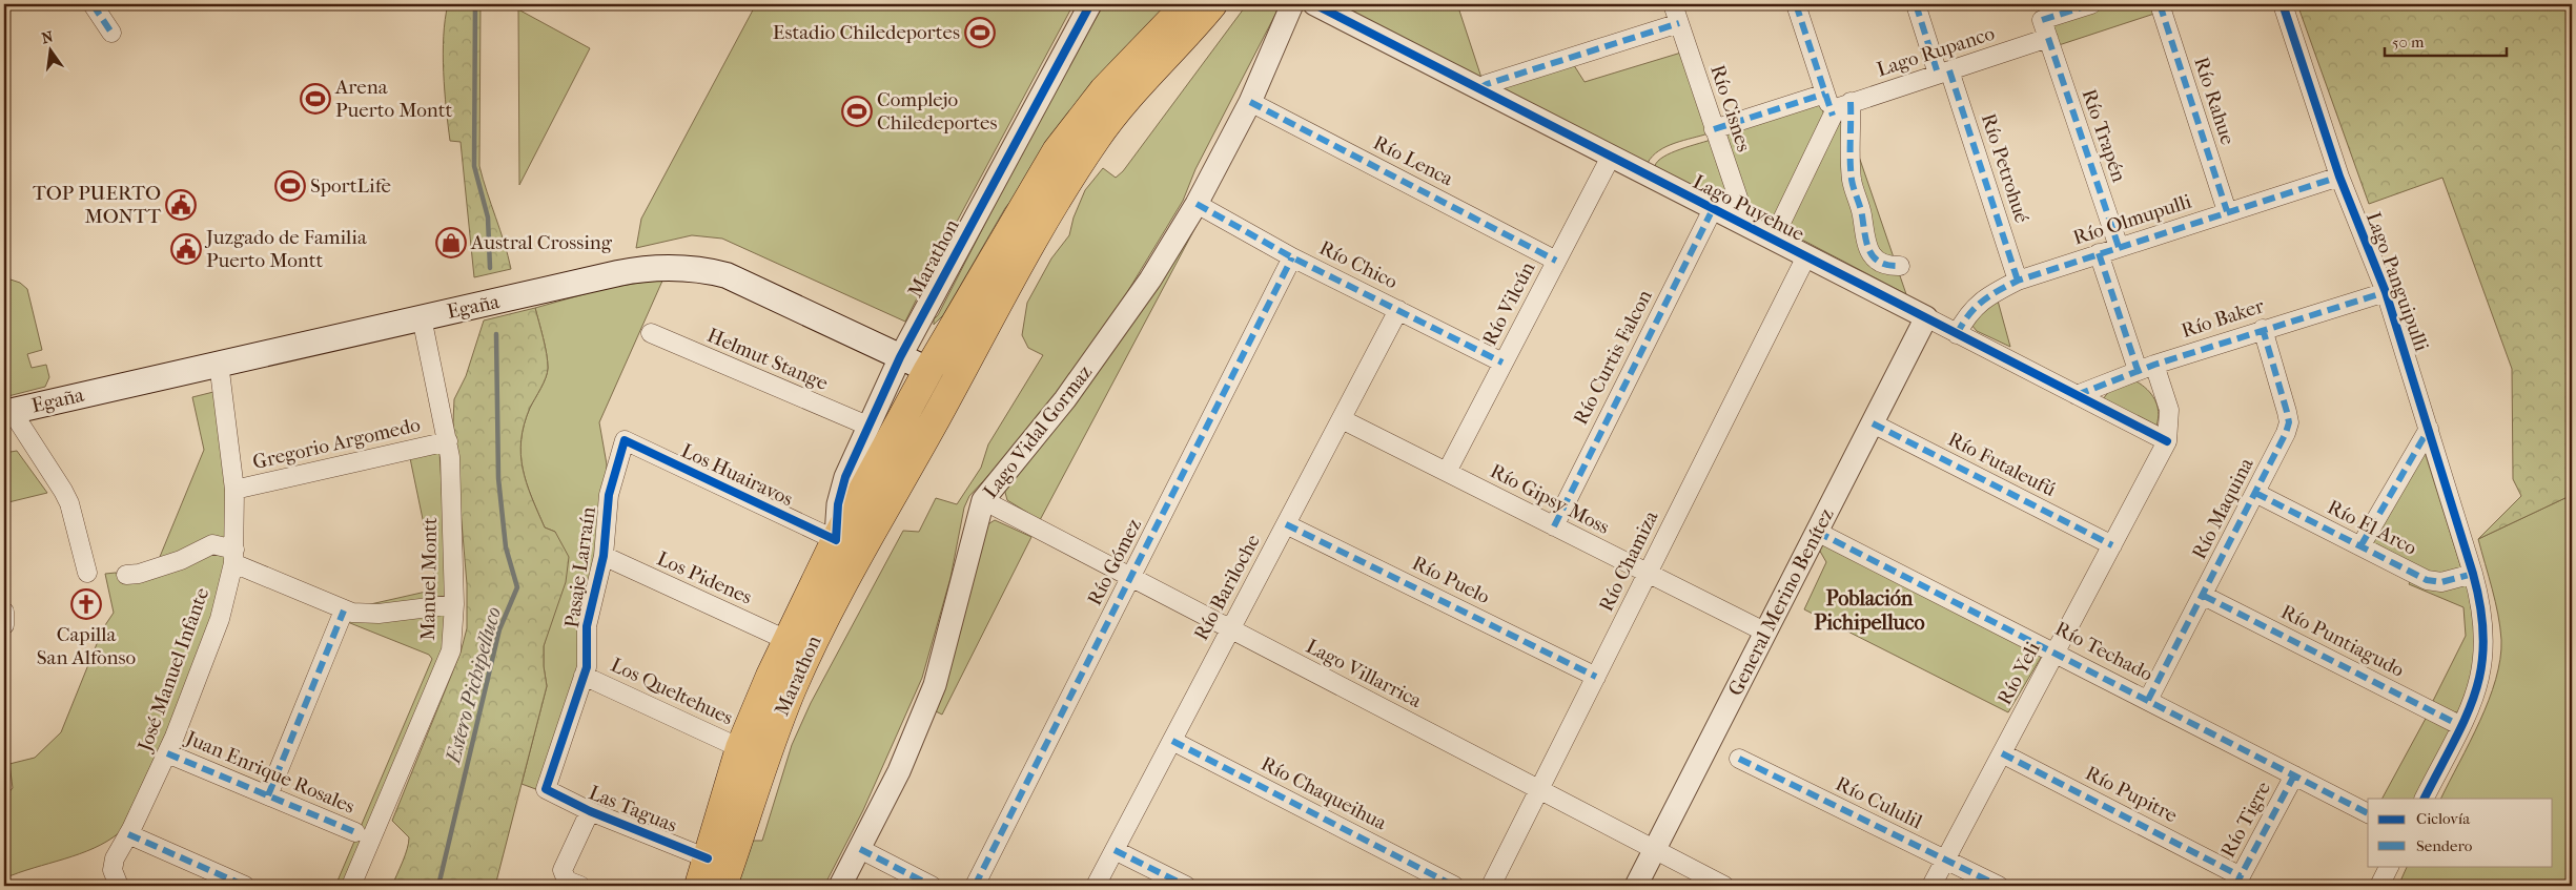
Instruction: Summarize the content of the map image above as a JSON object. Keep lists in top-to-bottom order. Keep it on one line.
{"streets":{"main road":["Marathon","Egaña"],"street":["Lago Rupanco","Río Rahue","Río Cisnes","Río Trapén","Río Lenca","Río Petrohué","Lago Puyehue","Río Olmupulli","Río Chico","Lago Panguipulli","Río Vilcún","Río Baker","Río Curtis Falcon","Helmut Stange","Lago Vidal Gormaz","Gregorio Argomedo","Río Futaleufú","Los Huairavos","Río Gipsy Moss","Río Maquina","Río El Arco","Río Chamiza","Río Gómez","Pasaje Larraín","Los Pidenes","Manuel Montt","Río Puelo","Río Bariloche","General Merino Benítez","Río Puntiagudo","Río Techado","José Manuel Infante","Lago Villarrica","Río Yeli","Los Queltehues","Juan Enrique Rosales","Río Chaqueihua","Río Pupitre","Río Cululil","Las Taguas","Río Tigre"]},"crossings":[["Lago Rupanco","Río Trapén"],["Lago Rupanco","Río Petrohué"],["Río Rahue","Río Olmupulli"],["Río Cisnes","Lago Puyehue"],["Río Trapén","Río Olmupulli"],["Río Lenca","Río Vilcún"],["Río Lenca","Lago Vidal Gormaz"],["Río Petrohué","Río Olmupulli"],["Lago Puyehue","Río Olmupulli"],["Lago Puyehue","Río Vilcún"],["Lago Puyehue","Río Baker"],["Lago Puyehue","Río Curtis Falcon"],["Lago Puyehue","Río Chamiza"],["Lago Puyehue","General Merino Benítez"],["Lago Puyehue","Río Yeli"],["Río Olmupulli","Lago Panguipulli"],["Marathon","Egaña"],["Marathon","Helmut Stange"],["Marathon","Los Huairavos"],["Marathon","Los Pidenes"],["Marathon","Los Queltehues"],["Marathon","Las Taguas"],["Río Chico","Río Vilcún"],["Río Chico","Lago Vidal Gormaz"],["Río Chico","Río Gómez"],["Río Chico","Río Bariloche"],["Lago Panguipulli","Río Baker"],["Lago Panguipulli","Río El Arco"],["Lago Panguipulli","Río Puntiagudo"],["Río Vilcún","Río Gipsy Moss"],["Egaña","Manuel Montt"],["Egaña","José Manuel Infante"],["Río Baker","Río Maquina"],["Río Baker","Río Yeli"],["Río Curtis Falcon","Río Gipsy Moss"],["Lago Vidal Gormaz","Lago Villarrica"],["Gregorio Argomedo","Manuel Montt"],["Gregorio Argomedo","José Manuel Infante"],["Río Futaleufú","General Merino Benítez"],["Río Futaleufú","Río Yeli"],["Los Huairavos","Pasaje Larraín"],["Río Gipsy Moss","Río Chamiza"],["Río Gipsy Moss","Río Bariloche"],["Río Gipsy Moss","General Merino Benítez"],["Río Maquina","Río El Arco"],["Río Maquina","Río Puntiagudo"],["Río Maquina","Río Techado"],["Río Chamiza","Río Puelo"],["Río Chamiza","Lago Villarrica"],["Río Gómez","Lago Villarrica"],["Pasaje Larraín","Los Pidenes"],["Pasaje Larraín","Los Queltehues"],["Pasaje Larraín","Las Taguas"],["Río Puelo","Río Bariloche"],["Río Bariloche","Lago Villarrica"],["Río Bariloche","Río Chaqueihua"],["General Merino Benítez","Río Techado"],["General Merino Benítez","Lago Villarrica"],["Río Techado","Río Yeli"],["Río Techado","Río Tigre"],["José Manuel Infante","Juan Enrique Rosales"],["Río Yeli","Río Pupitre"],["Río Yeli","Río Cululil"],["Río Pupitre","Río Tigre"]],"districts":["Población Pichipelluco"],"water":["Estero Pichipelluco"],"places":{"sports":["Estadio Chiledeportes","Arena Puerto Montt","Complejo Chiledeportes","SportLife"],"public building":["TOP PUERTO MONTT","Juzgado de Familia Puerto Montt"],"shop":["Austral Crossing"],"church":["Capilla San Alfonso"]},"legend":["Ciclovía","Sendero"],"scale_bar":"50 m","north":"top"}
